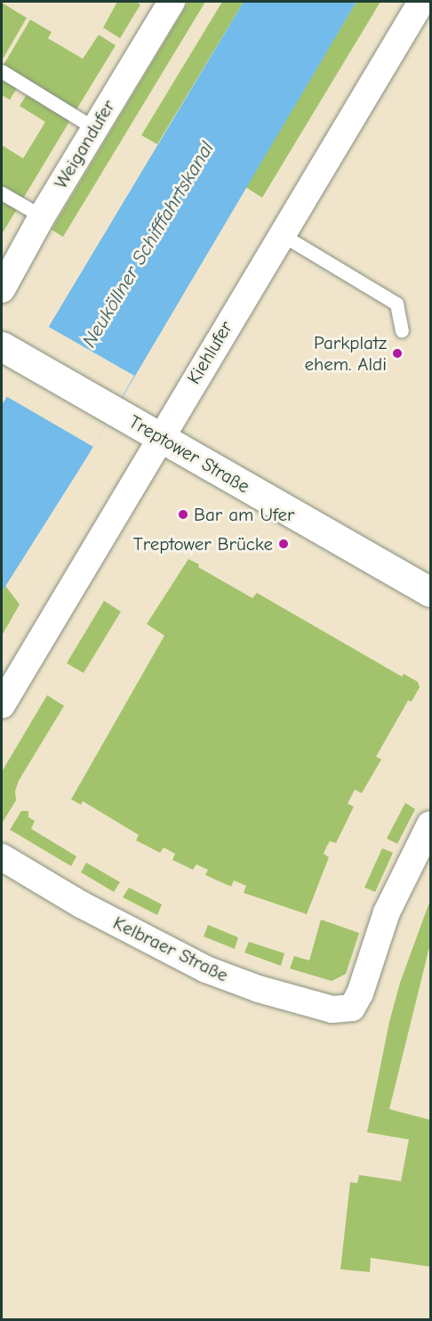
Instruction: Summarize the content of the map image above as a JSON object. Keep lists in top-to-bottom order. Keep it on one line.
{"streets":{"street":["Weigandufer","Kiehlufer","Treptower Straße","Kelbraer Straße"]},"crossings":[["Kiehlufer","Treptower Straße"]],"water":["Neuköllner Schifffahrtskanal"],"places":["Parkplatz ehem. Aldi","Bar am Ufer","Treptower Brücke"]}
